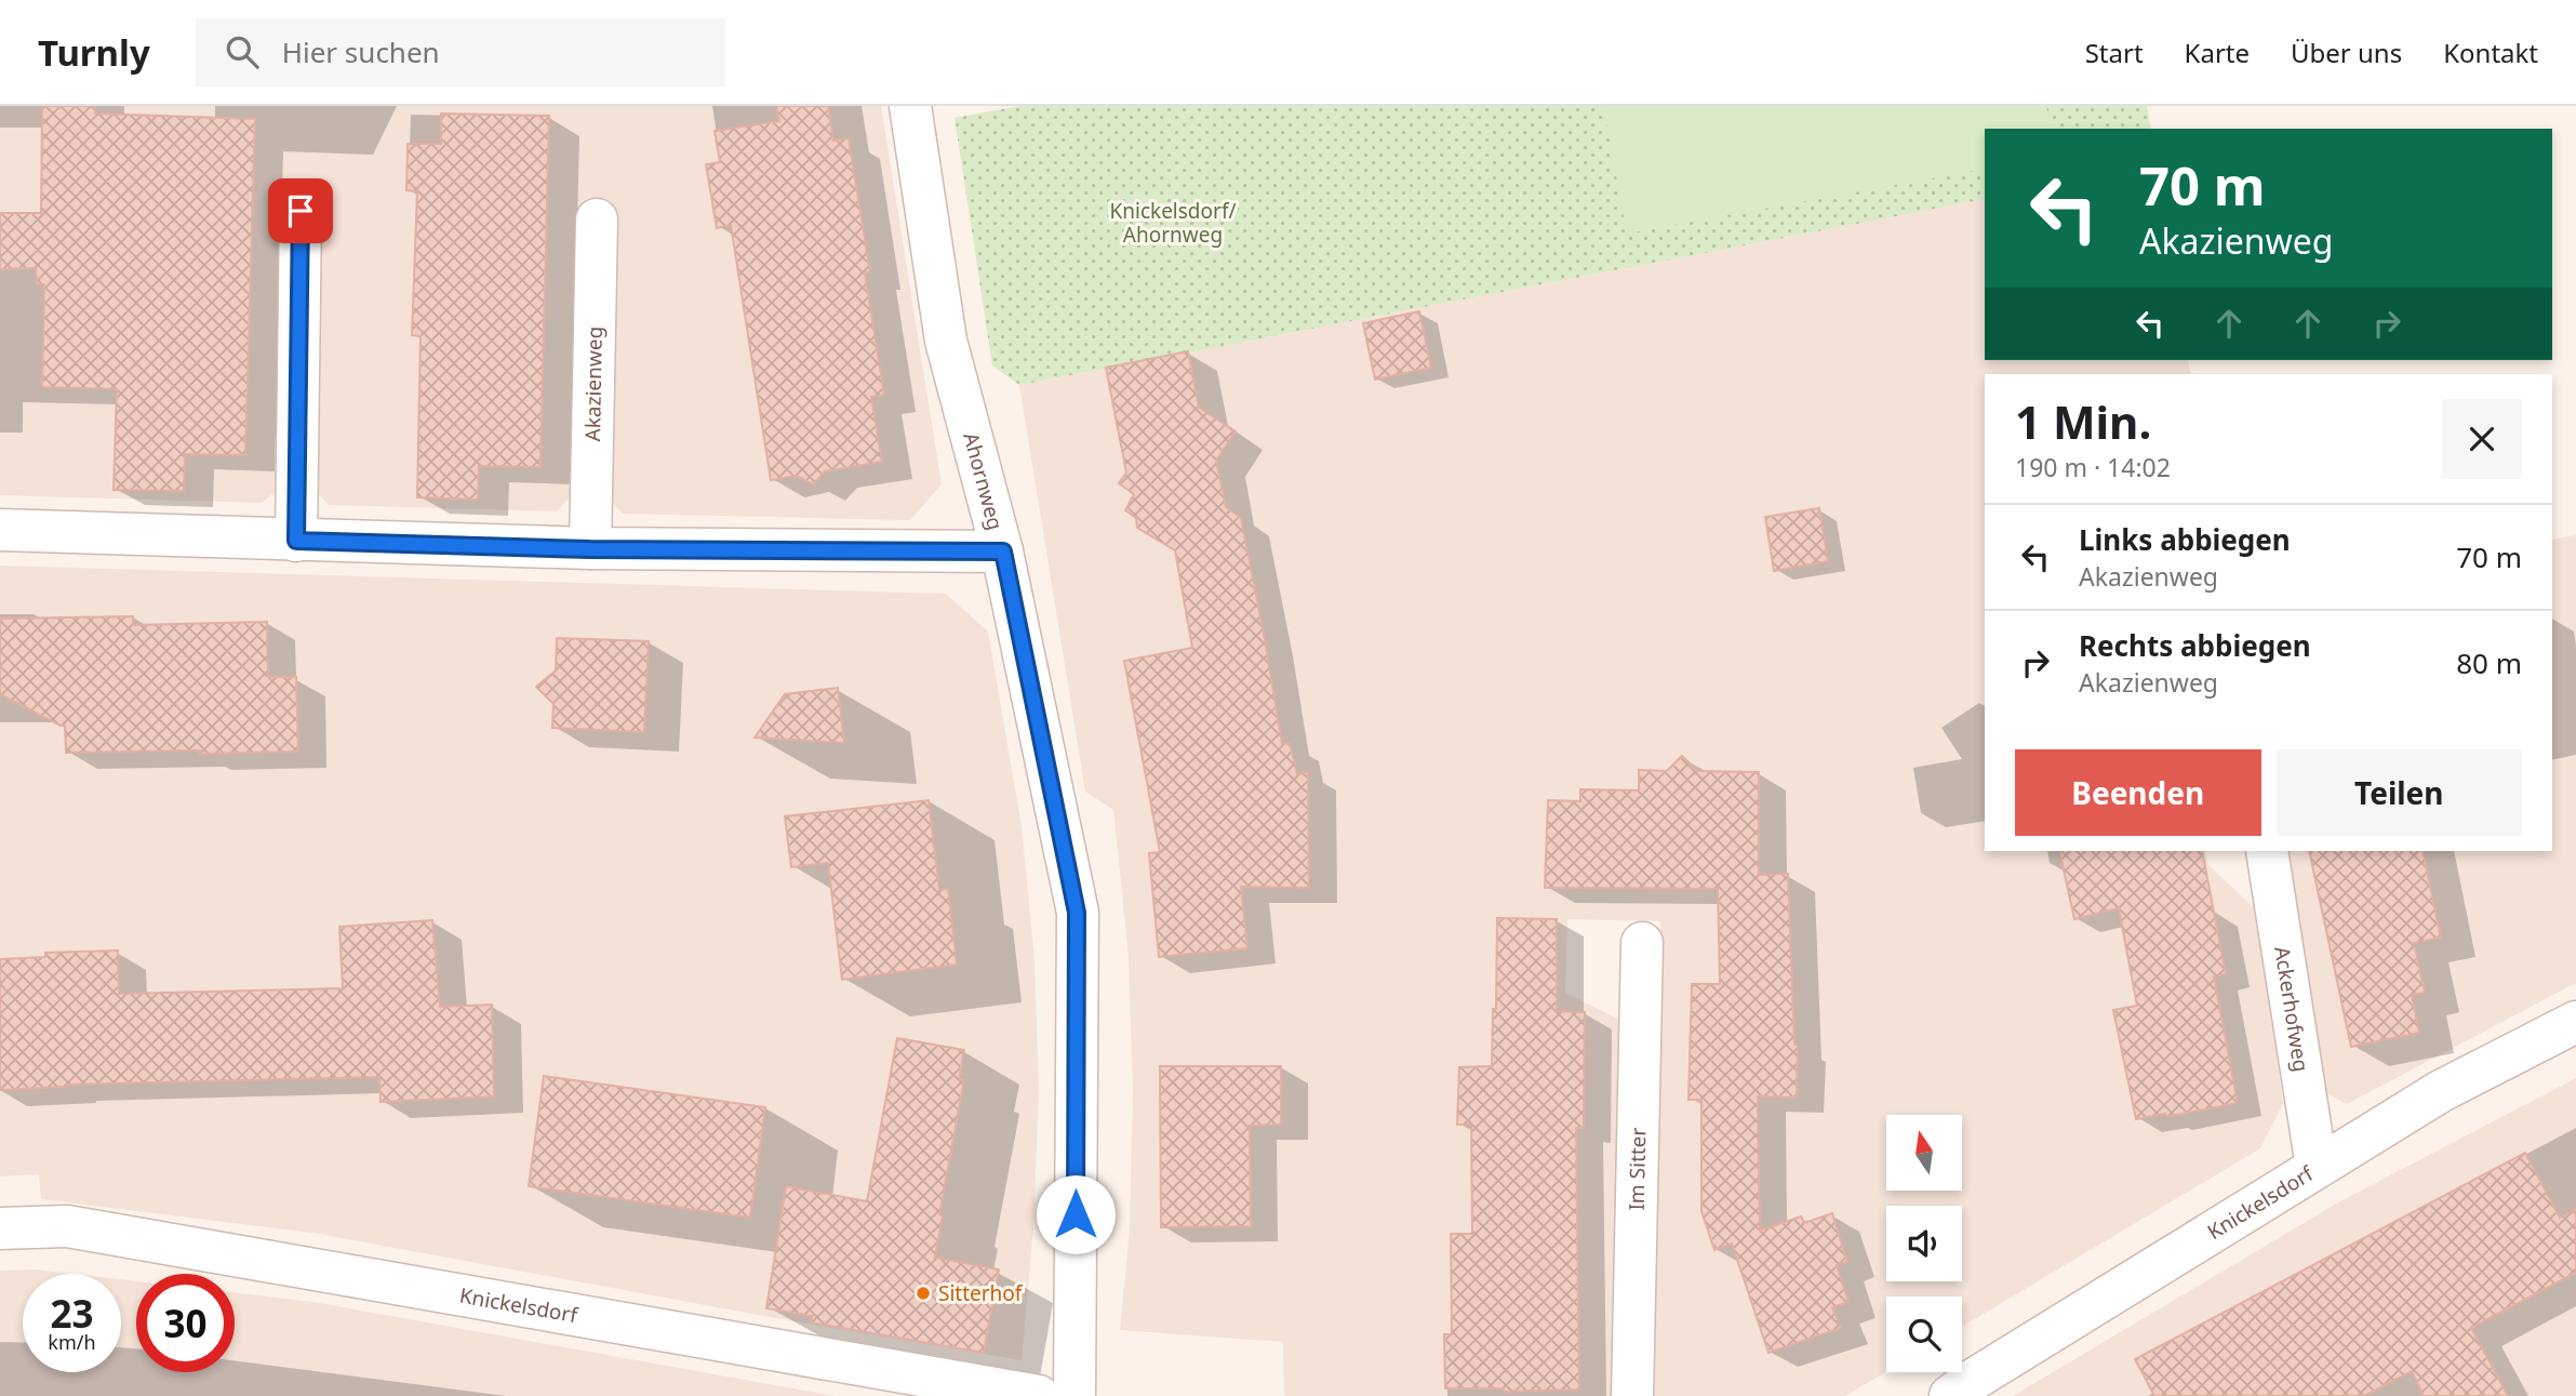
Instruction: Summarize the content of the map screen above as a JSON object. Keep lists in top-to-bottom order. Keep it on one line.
{"streets":{"street":["Akazienweg","Ahornweg","Ackerhofweg","Im Sitter","Knickelsdorf"]},"crossings":[["Ackerhofweg","Knickelsdorf"]],"parks":["Knickelsdorf/ Ahornweg"],"places":["Sitterhof"],"north":"top","page":{"header":"Turnly","search":"Hier suchen","nav":["Start","Karte","Über uns","Kontakt"],"turn":["70 m","Akazienweg"],"heading":["1 Min.","190 m · 14:02"],"list":[{"name":"Links abbiegen","note":"Akazienweg","value":"70 m"},{"name":"Rechts abbiegen","note":"Akazienweg","value":"80 m"}],"buttons":["Beenden","Teilen"],"speed":"23 km/h","limit":"30"}}
